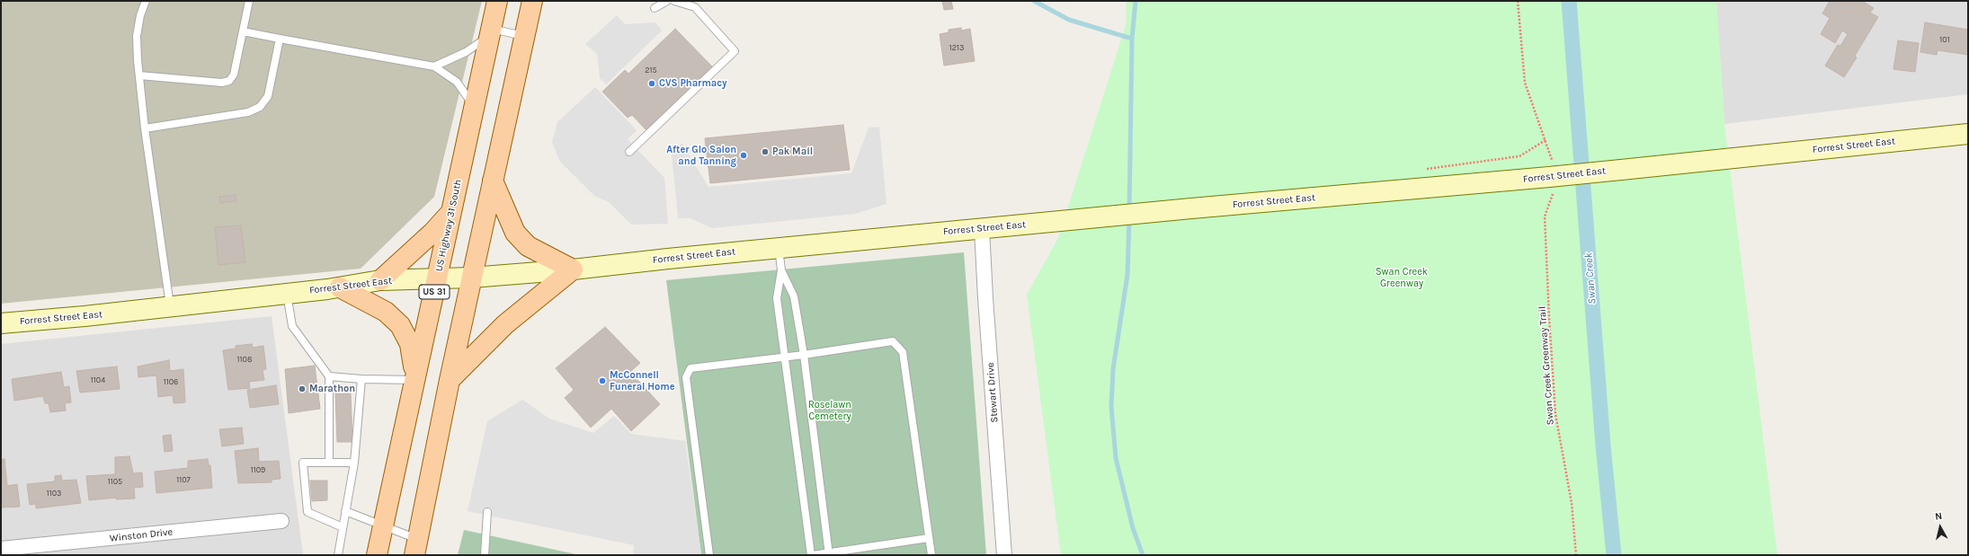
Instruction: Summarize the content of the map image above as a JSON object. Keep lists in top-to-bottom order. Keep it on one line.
{"streets":{"main road":["US Highway 31 South","US 31"],"street":["Forrest Street East","Stewart Drive","Winston Drive"],"path":["Swan Creek Greenway Trail"]},"crossings":[["Forrest Street East","US Highway 31 South"],["Forrest Street East","Stewart Drive"]],"water":["Swan Creek"],"parks":["Swan Creek Greenway","Roselawn Cemetery"],"places":["CVS Pharmacy","Pak Mail","After Glo Salon and Tanning","McConnell Funeral Home","Marathon"],"house_numbers":["101","1213","215","1108","1104","1106","1109","1107","1105","1103"],"north":"top"}
